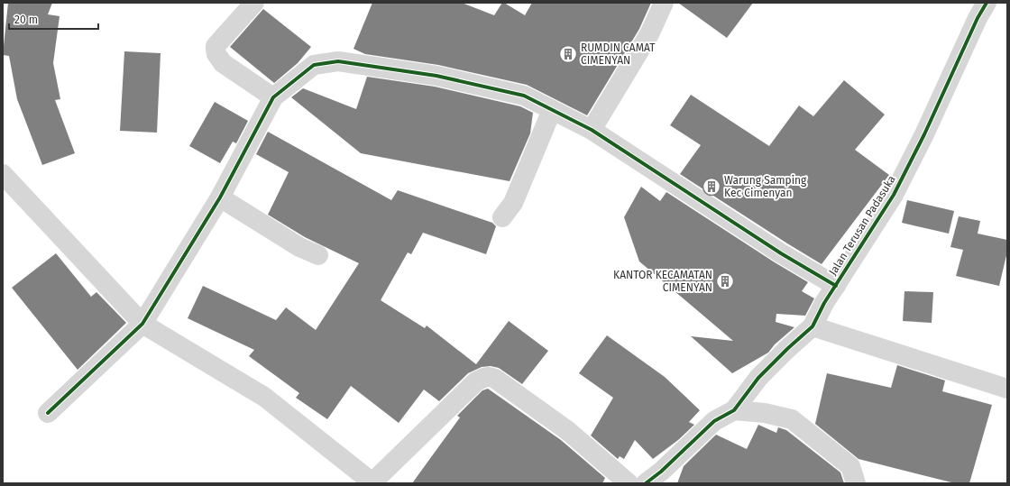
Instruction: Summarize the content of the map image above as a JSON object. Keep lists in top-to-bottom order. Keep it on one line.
{"streets":{"street":["Jalan Terusan Padasuka"]},"places":{"building":["RUMDIN CAMAT CIMENYAN","Warung Samping Kec Cimenyan","KANTOR KECAMATAN CIMENYAN"]},"scale_bar":"20 m"}
